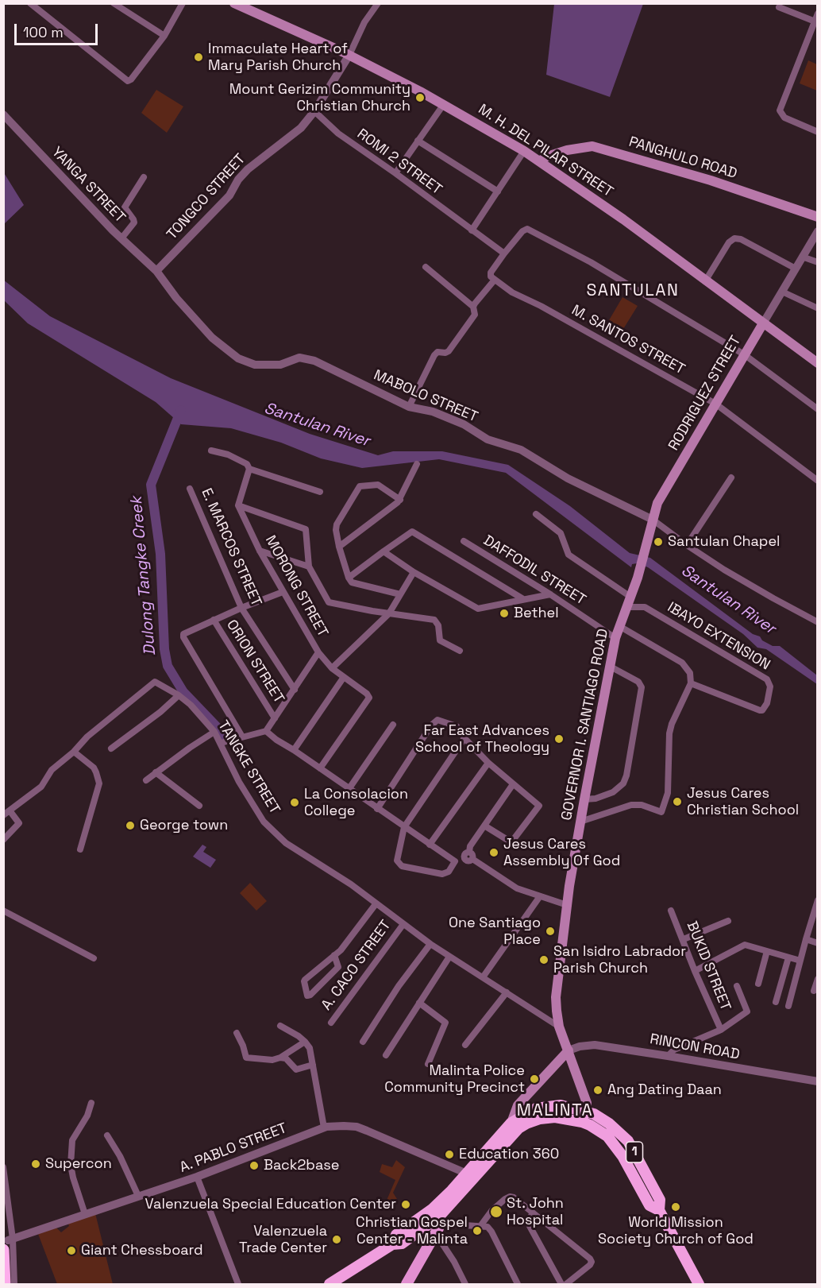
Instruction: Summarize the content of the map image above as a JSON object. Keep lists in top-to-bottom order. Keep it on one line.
{"streets":{"highway":["1"],"main road":["M. H. DEL PILAR STREET","PANGHULO ROAD","RODRIGUEZ STREET","GOVERNOR I. SANTIAGO ROAD"],"street":["ROMI 2 STREET","YANGA STREET","TONGCO STREET","M. SANTOS STREET","MABOLO STREET","E. MARCOS STREET","DAFFODIL STREET","MORONG STREET","IBAYO EXTENSION","ORION STREET","TANGKE STREET","A. CACO STREET","BUKID STREET","RINCON ROAD","A. PABLO STREET"]},"crossings":[["M. H. DEL PILAR STREET","PANGHULO ROAD"],["M. H. DEL PILAR STREET","TONGCO STREET"],["M. H. DEL PILAR STREET","RODRIGUEZ STREET"],["ROMI 2 STREET","TONGCO STREET"],["YANGA STREET","TONGCO STREET"],["YANGA STREET","MABOLO STREET"],["TONGCO STREET","MABOLO STREET"],["M. SANTOS STREET","RODRIGUEZ STREET"],["RODRIGUEZ STREET","MABOLO STREET"],["RODRIGUEZ STREET","GOVERNOR I. SANTIAGO ROAD"],["DAFFODIL STREET","GOVERNOR I. SANTIAGO ROAD"],["IBAYO EXTENSION","GOVERNOR I. SANTIAGO ROAD"],["GOVERNOR I. SANTIAGO ROAD","TANGKE STREET"],["GOVERNOR I. SANTIAGO ROAD","RINCON ROAD"],["GOVERNOR I. SANTIAGO ROAD","1"],["TANGKE STREET","A. CACO STREET"],["BUKID STREET","RINCON ROAD"],["A. PABLO STREET","1"]],"districts":["SANTULAN","MALINTA"],"water":["Santulan River","Dulong Tangke Creek"],"places":["Immaculate Heart of Mary Parish Church","Mount Gerizim Community Christian Church","Santulan Chapel","Bethel","Far East Advances School of Theology","Jesus Cares Christian School","La Consolacion College","George town","Jesus Cares Assembly Of God","One Santiago Place","San Isidro Labrador Parish Church","Malinta Police Community Precinct","Ang Dating Daan","Education 360","Supercon","Back2base","Valenzuela Special Education Center","World Mission Society Church of God","St. John Hospital","Christian Gospel Center - Malinta","Valenzuela Trade Center","Giant Chessboard"],"scale_bar":"100 m"}
